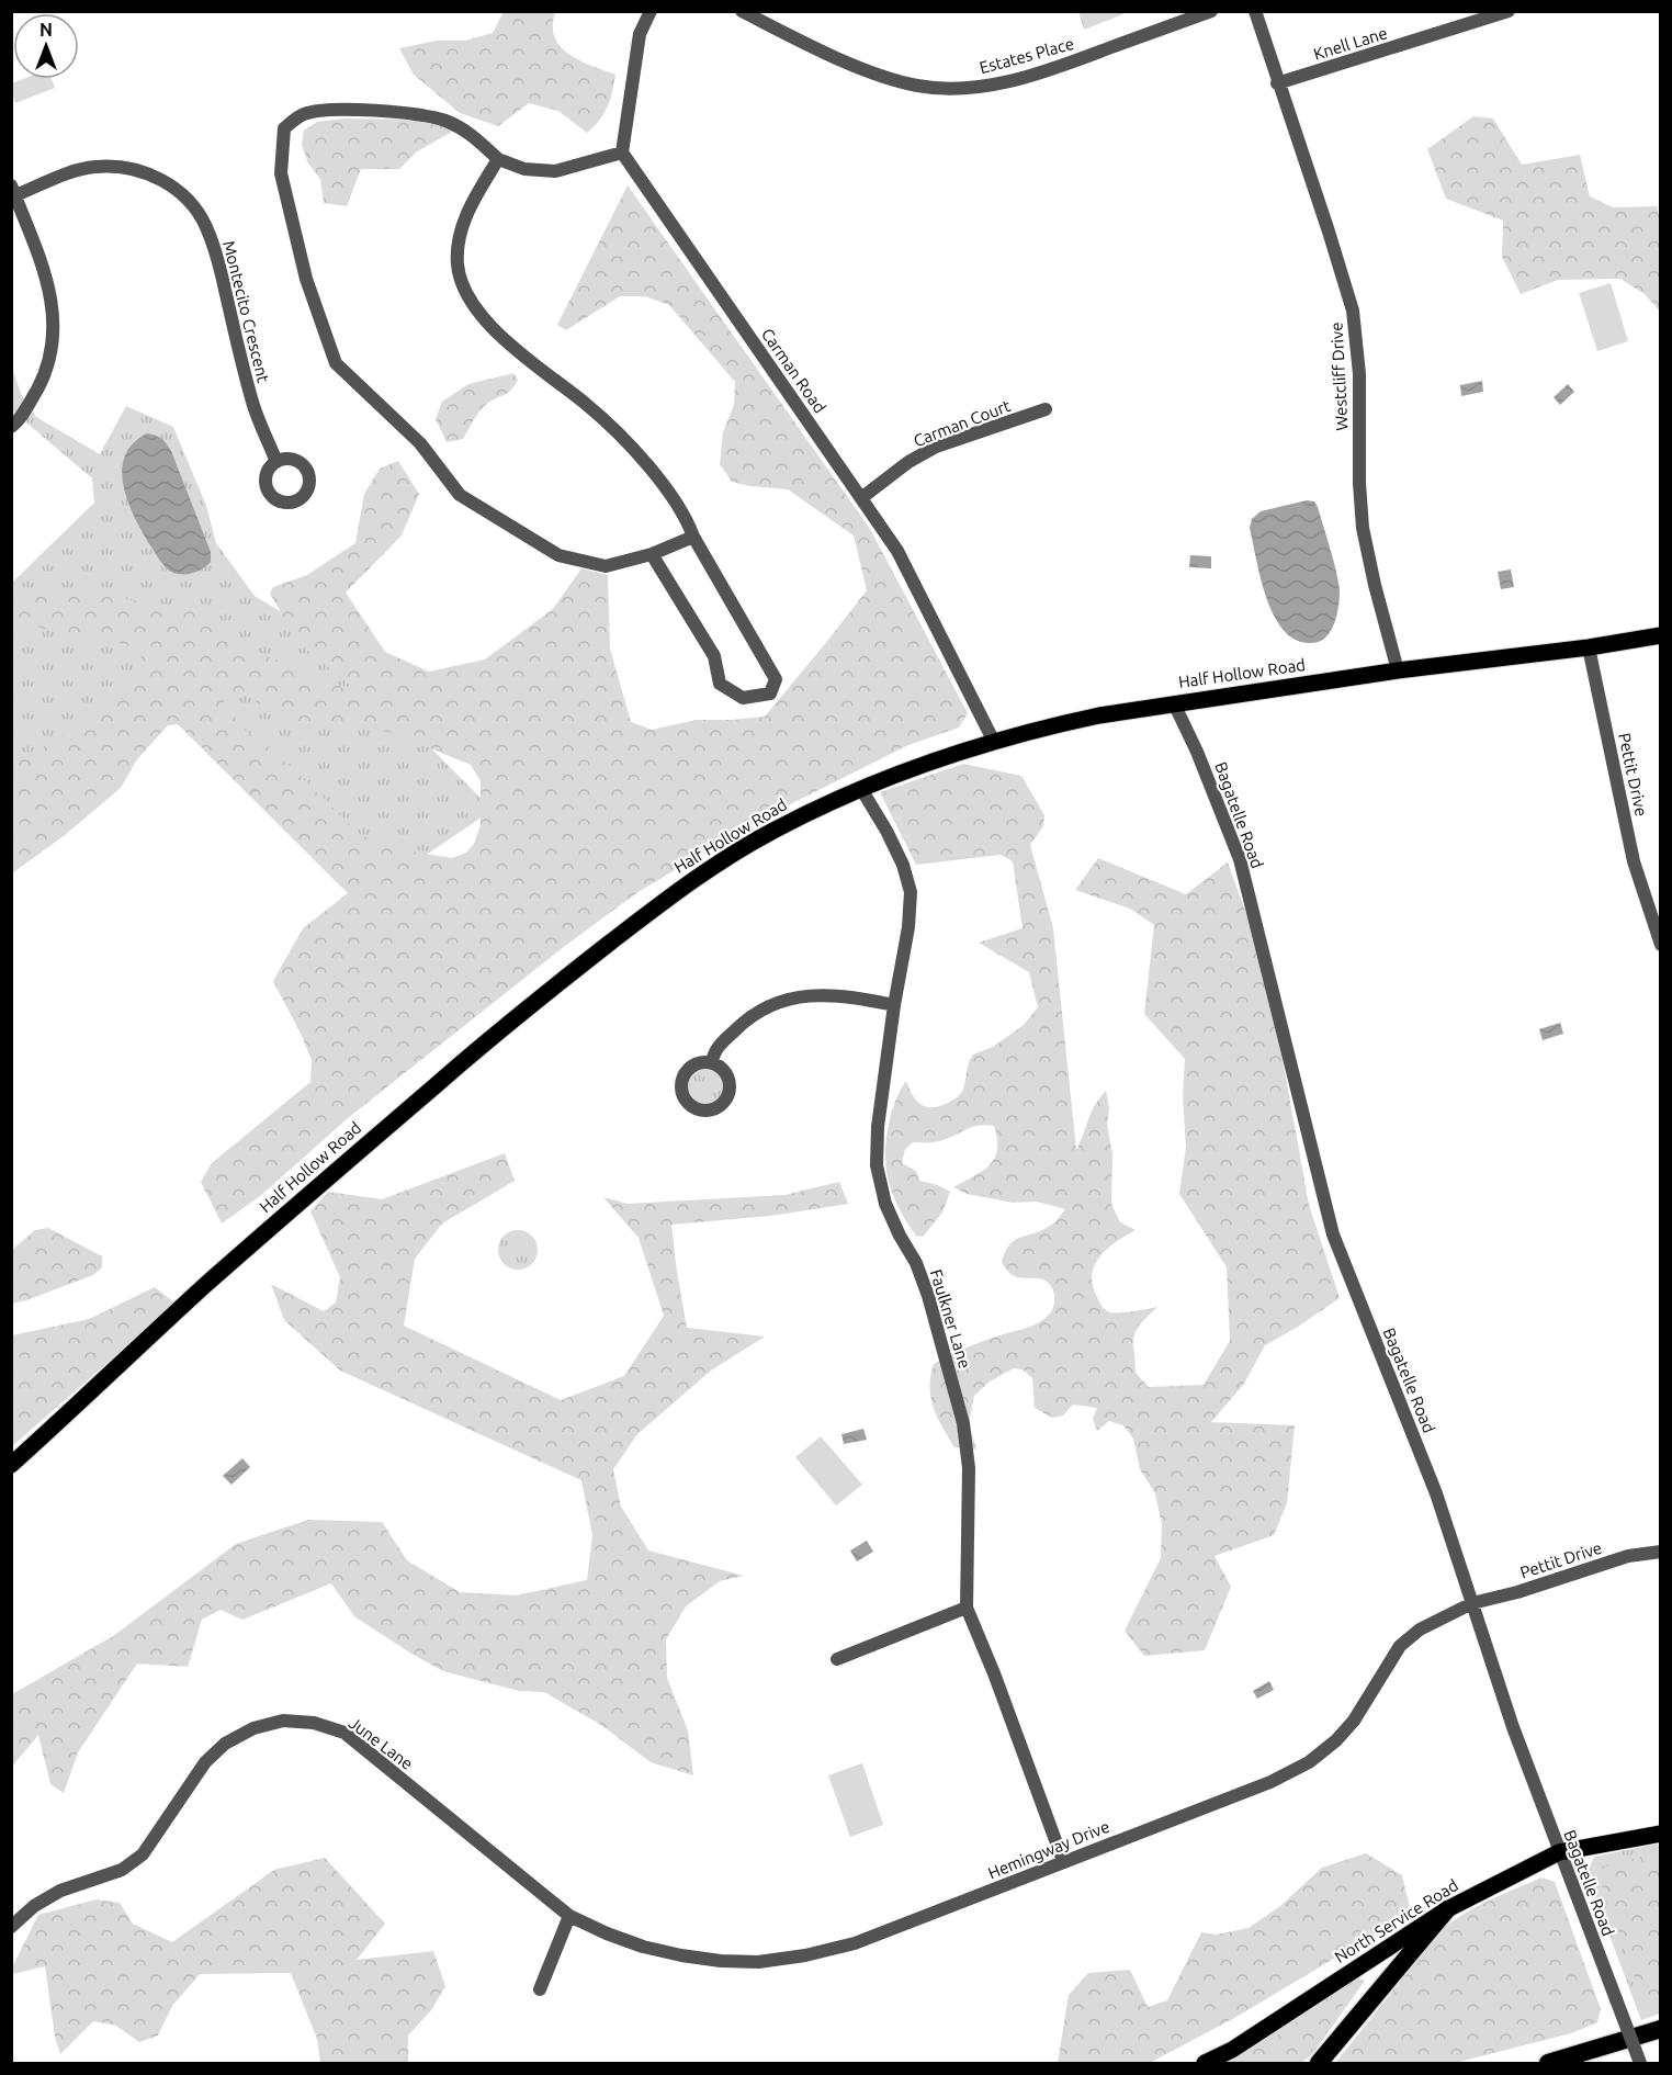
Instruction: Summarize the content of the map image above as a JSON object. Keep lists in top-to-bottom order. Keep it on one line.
{"streets":{"main road":["Half Hollow Road","North Service Road"],"street":["Knell Lane","Estates Place","Montecito Crescent","Carman Road","Westcliff Drive","Carman Court","Pettit Drive","Bagatelle Road","Faulkner Lane","June Lane","Hemingway Drive"]},"crossings":[["Knell Lane","Westcliff Drive"],["Carman Road","Carman Court"],["Carman Road","Half Hollow Road"],["Westcliff Drive","Half Hollow Road"],["Half Hollow Road","Pettit Drive"],["Half Hollow Road","Bagatelle Road"],["Half Hollow Road","Faulkner Lane"],["Pettit Drive","Bagatelle Road"],["Pettit Drive","Hemingway Drive"],["Bagatelle Road","Hemingway Drive"],["Bagatelle Road","North Service Road"],["Faulkner Lane","Hemingway Drive"],["June Lane","Hemingway Drive"]],"north":"top"}
